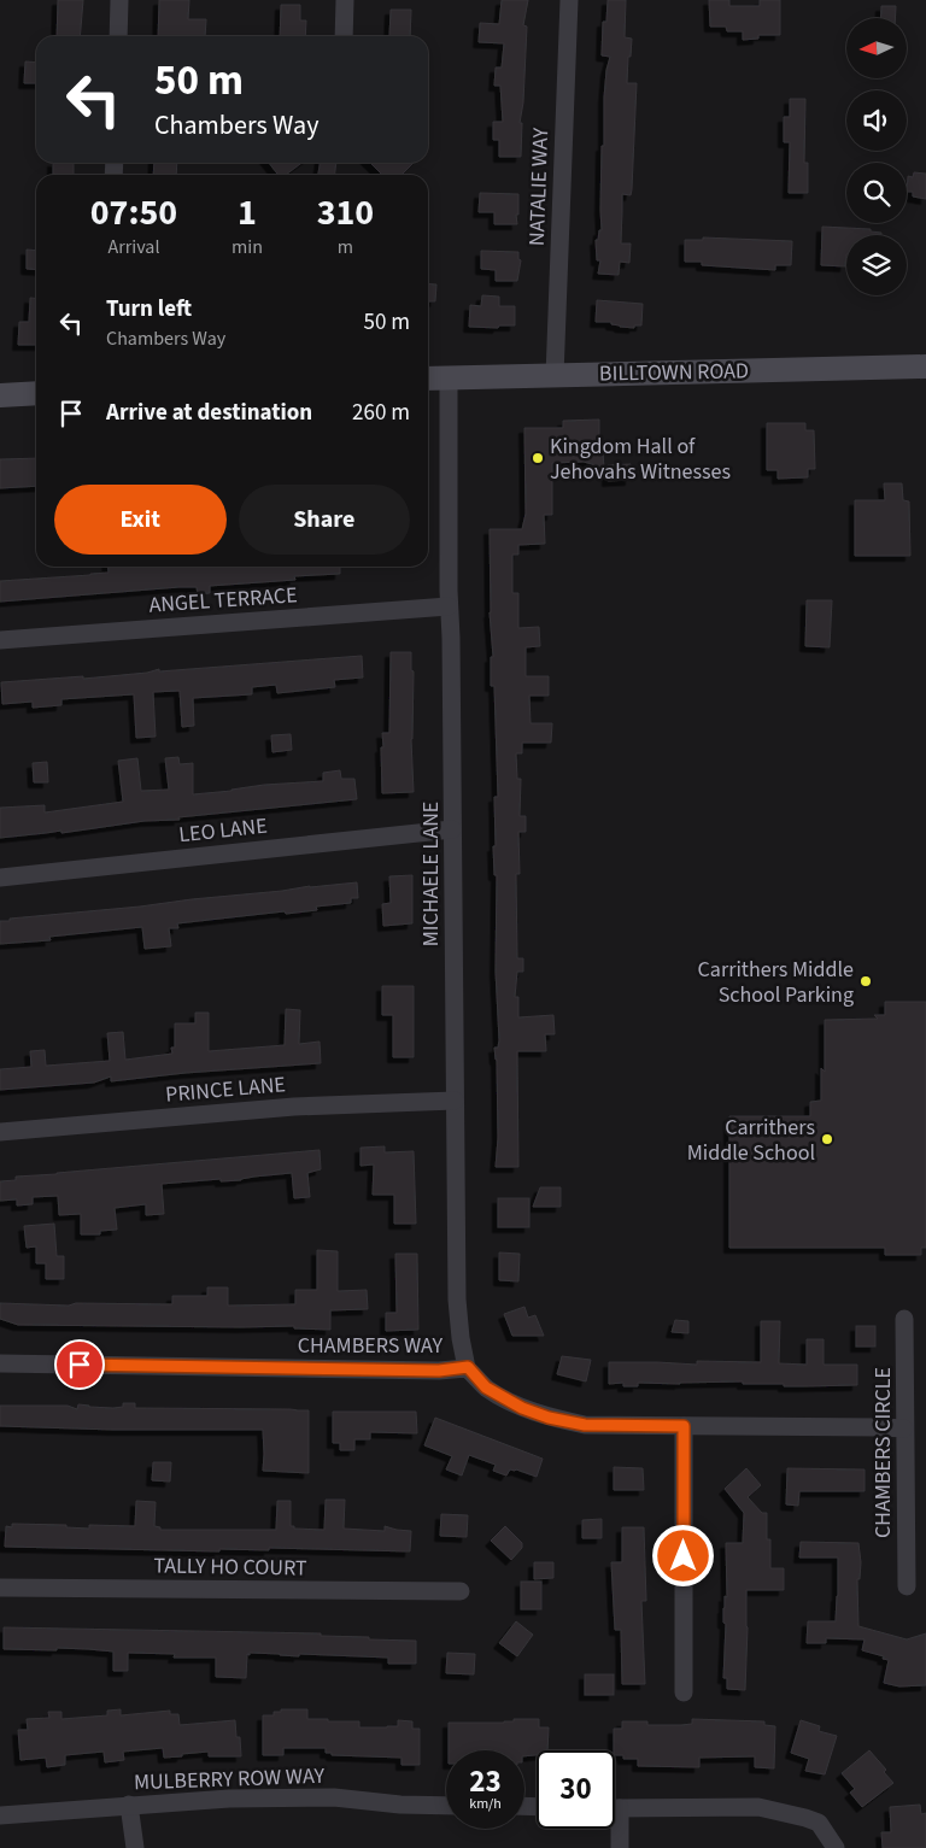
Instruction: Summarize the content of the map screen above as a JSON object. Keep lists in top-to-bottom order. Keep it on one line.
{"streets":{"main road":["BILLTOWN ROAD"],"street":["NATALIE WAY","ANGEL TERRACE","LEO LANE","MICHAELE LANE","PRINCE LANE","CHAMBERS WAY","CHAMBERS CIRCLE","TALLY HO COURT","MULBERRY ROW WAY"]},"crossings":[["NATALIE WAY","BILLTOWN ROAD"],["BILLTOWN ROAD","MICHAELE LANE"],["ANGEL TERRACE","MICHAELE LANE"],["LEO LANE","MICHAELE LANE"],["MICHAELE LANE","PRINCE LANE"],["MICHAELE LANE","CHAMBERS WAY"],["CHAMBERS WAY","CHAMBERS CIRCLE"]],"places":["Kingdom Hall of Jehovahs Witnesses","Carrithers Middle School Parking","Carrithers Middle School"],"north":"left","page":{"turn":["50 m","Chambers Way"],"eta":["07:50","Arrival","1","min","310","m"],"list":[{"name":"Turn left","note":"Chambers Way","value":"50 m"},{"name":"Arrive at destination","value":"260 m"}],"buttons":["Exit","Share"],"speed":"23 km/h","limit":"30"}}
